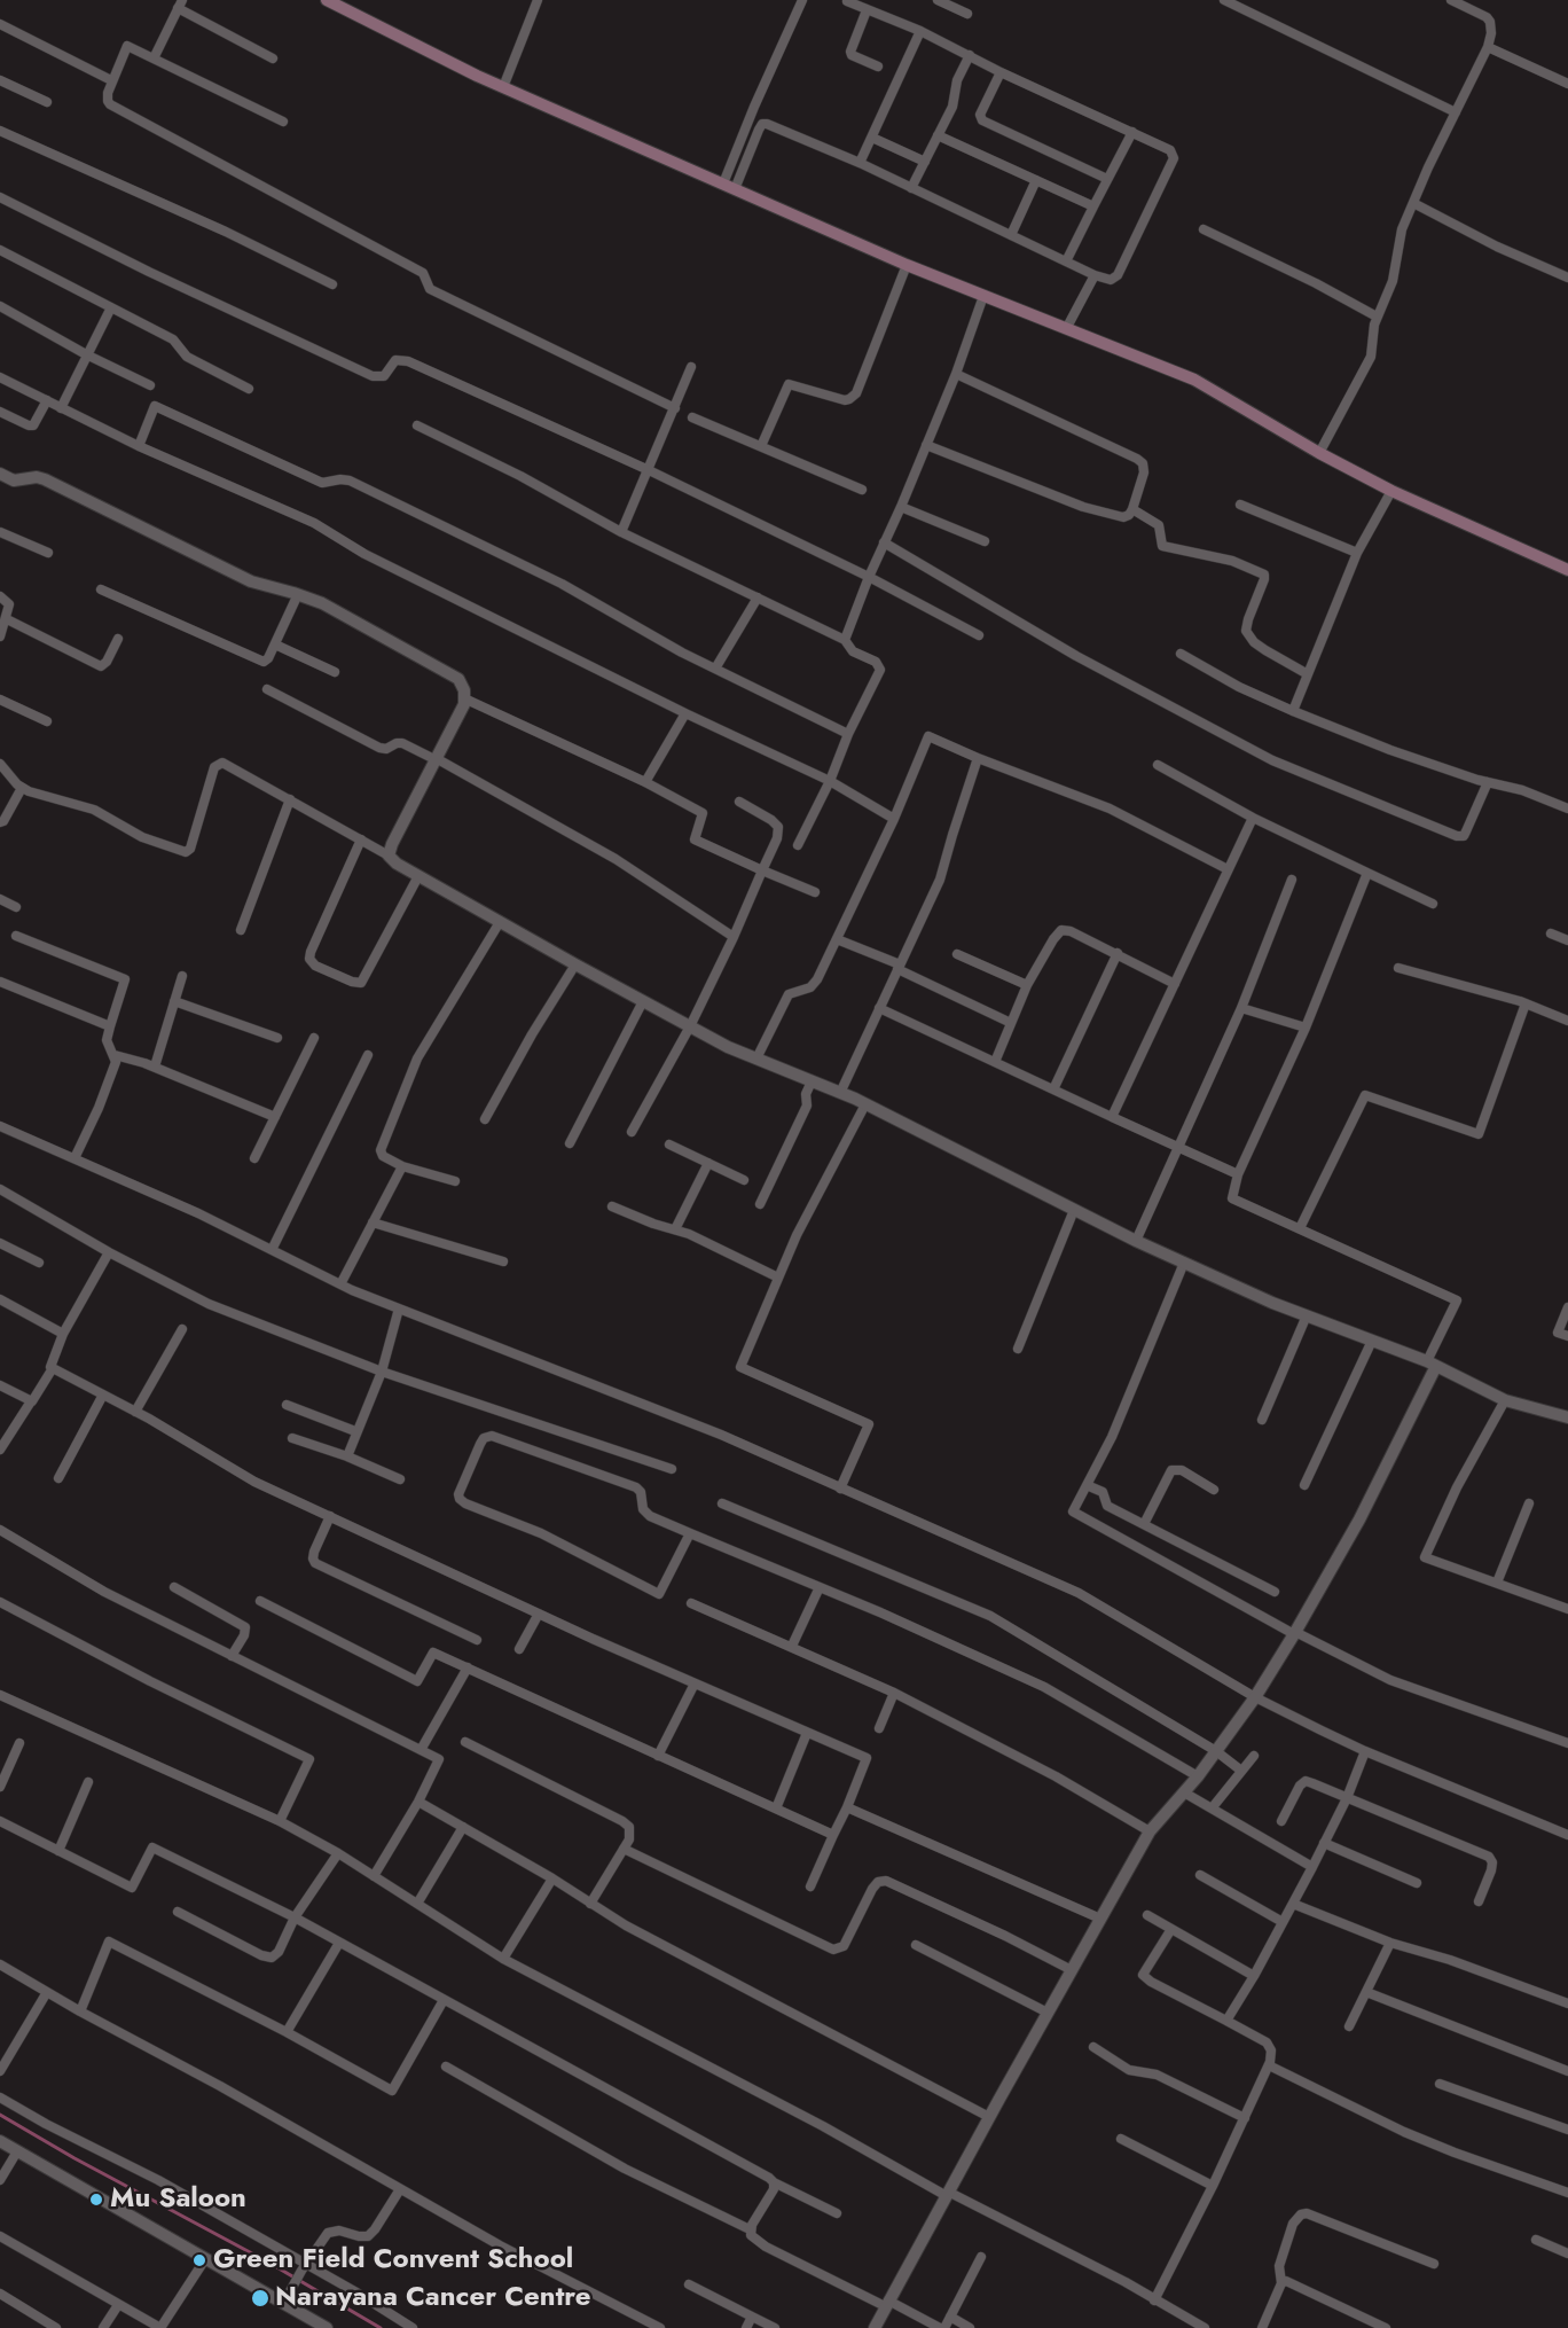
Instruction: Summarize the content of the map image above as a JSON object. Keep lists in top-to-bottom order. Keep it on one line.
{"places":["Mu Saloon","Green Field Convent School","Narayana Cancer Centre"]}
